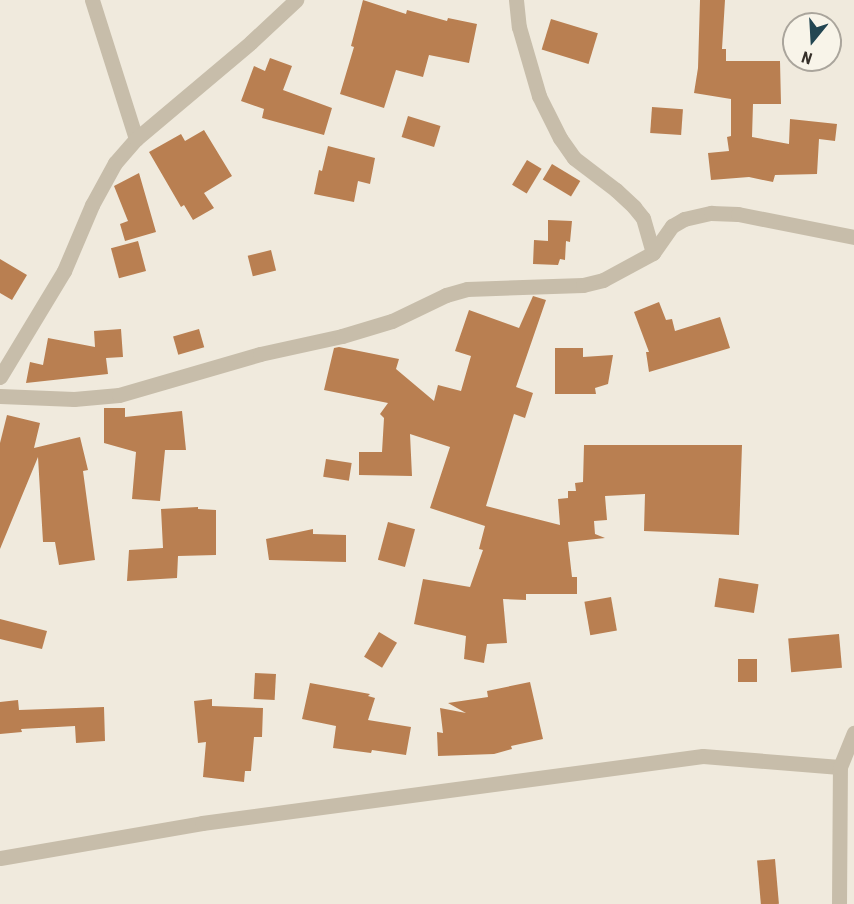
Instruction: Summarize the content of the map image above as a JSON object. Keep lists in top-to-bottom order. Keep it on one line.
{"north":"bottom"}
